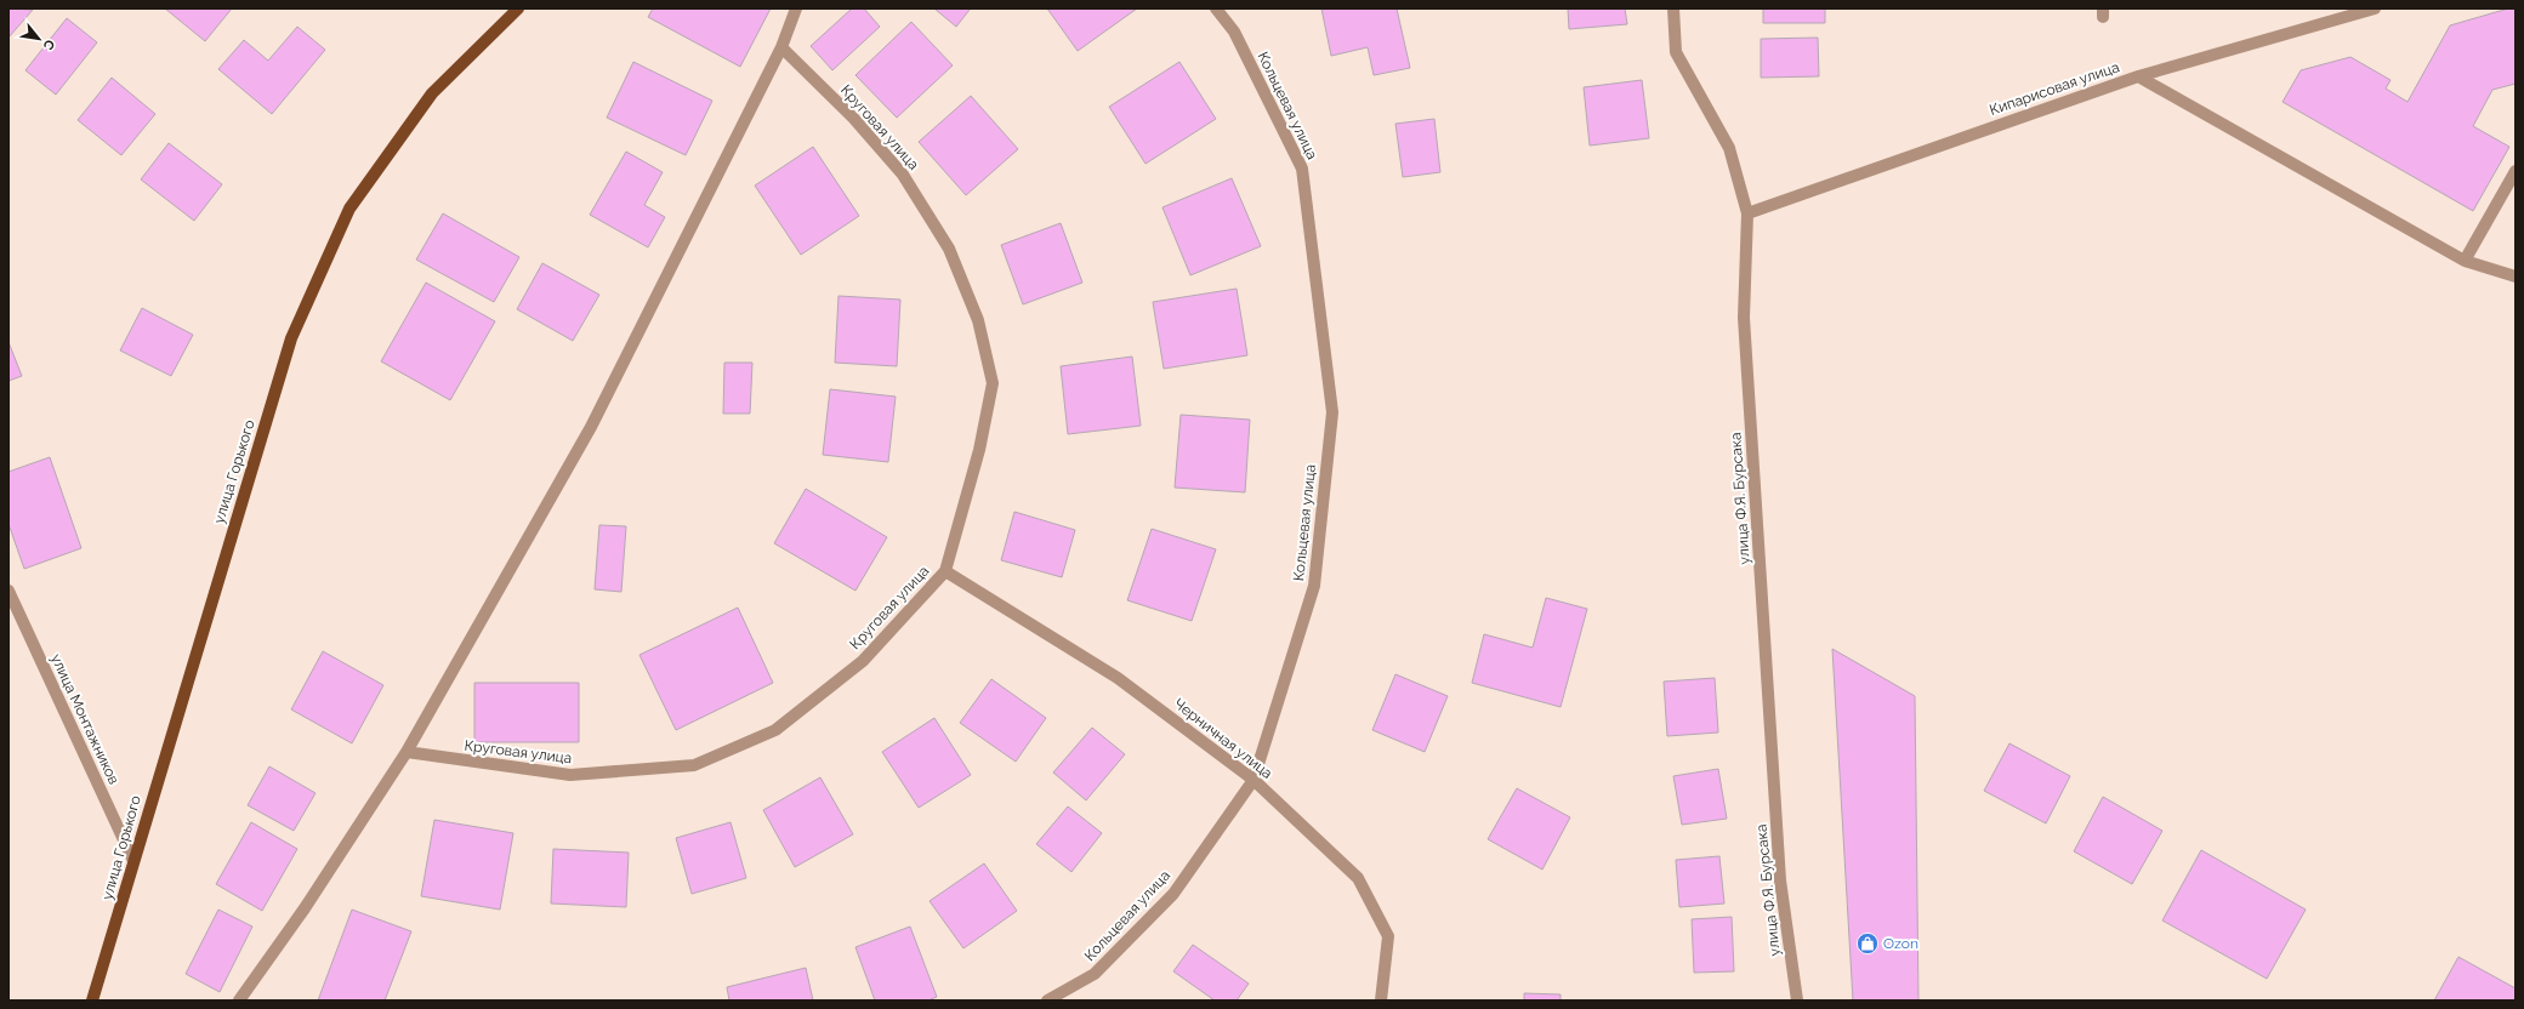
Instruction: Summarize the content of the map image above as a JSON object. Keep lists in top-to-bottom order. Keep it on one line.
{"streets":{"main road":["улица Горького"],"street":["Кипарисовая улица","Кольцевая улица","Круговая улица","улица Ф.Я. Бурсака","улица Монтажников","Черничная улица"]},"crossings":[["Кипарисовая улица","улица Ф.Я. Бурсака"],["Кольцевая улица","Черничная улица"],["Круговая улица","Черничная улица"],["улица Горького","улица Монтажников"]],"places":{"shop":["Ozon"]},"north":"bottom right"}
